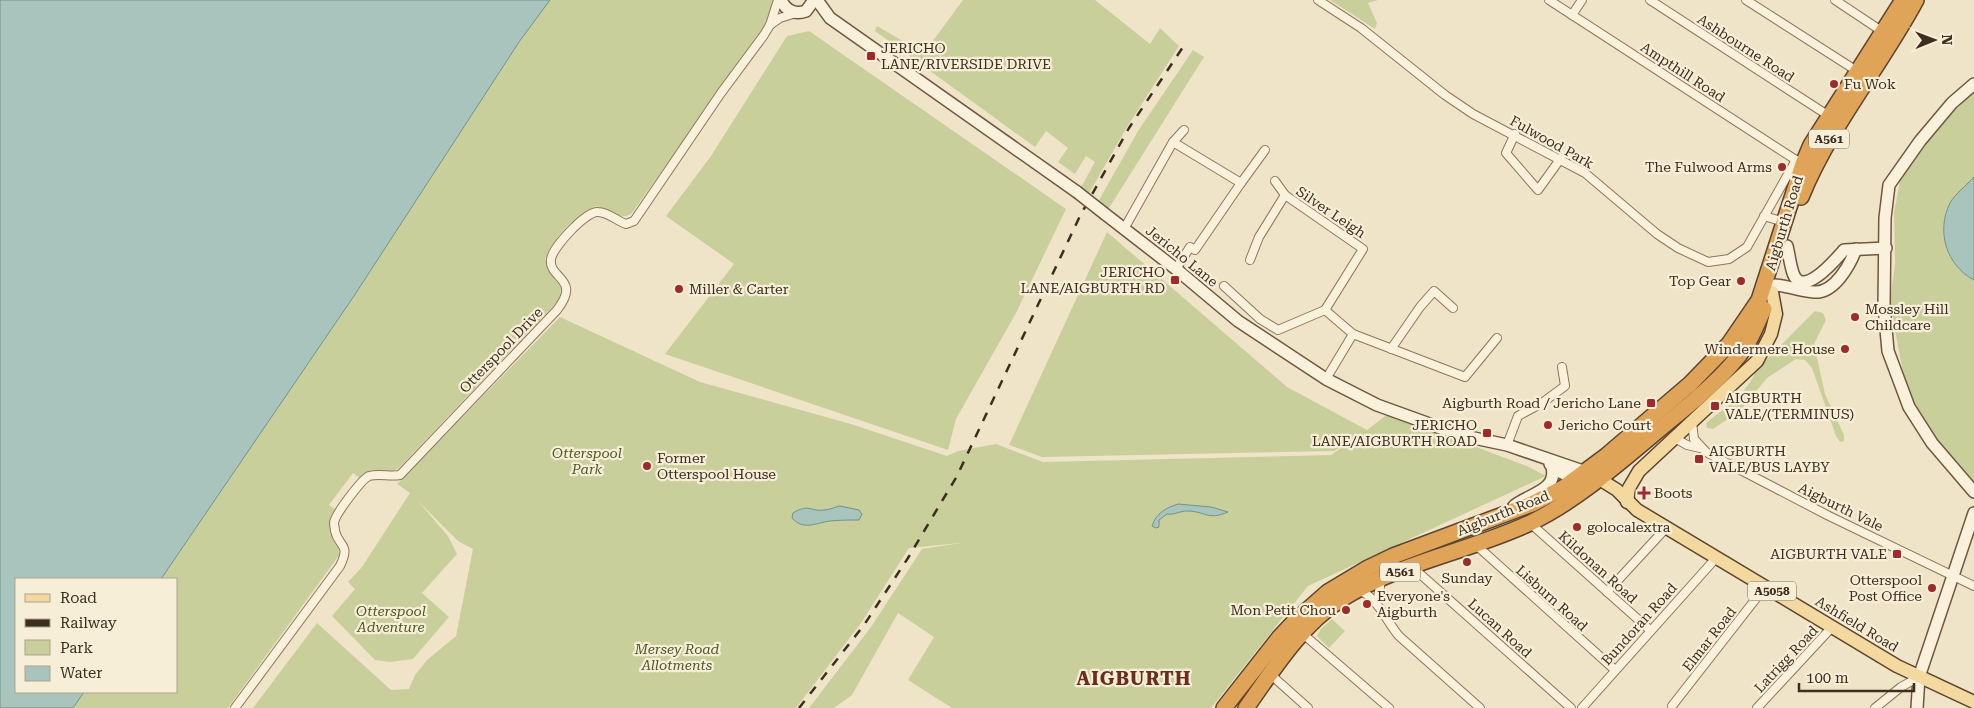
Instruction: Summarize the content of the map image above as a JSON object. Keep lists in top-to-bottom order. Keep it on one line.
{"streets":{"highway":["A561","Aigburth Road"],"main road":["A5058","Ashfield Road"],"street":["Ashbourne Road","Ampthill Road","Fulwood Park","Silver Leigh","Jericho Lane","Otterspool Drive","Aigburth Vale","Kildonan Road","Lisburn Road","Bundoran Road","Lucan Road","Elmar Road","Latrigg Road"]},"crossings":[["Ashbourne Road","Aigburth Road"],["Ampthill Road","Fulwood Park"],["Ampthill Road","Aigburth Road"],["Fulwood Park","Aigburth Road"],["Aigburth Road","Jericho Lane"],["Aigburth Road","Kildonan Road"],["Aigburth Road","Lisburn Road"],["Aigburth Road","Ashfield Road"],["Aigburth Road","Lucan Road"],["Jericho Lane","Otterspool Drive"],["Jericho Lane","Ashfield Road"],["Kildonan Road","Bundoran Road"],["A5058","Ashfield Road"],["Lisburn Road","Bundoran Road"],["Bundoran Road","Ashfield Road"],["Ashfield Road","Elmar Road"],["Ashfield Road","Latrigg Road"]],"districts":["AIGBURTH"],"parks":["Otterspool Park","Otterspool Adventure","Mersey Road Allotments"],"places":{"transit":["JERICHO LANE/RIVERSIDE DRIVE","JERICHO LANE/AIGBURTH RD","Aigburth Road / Jericho Lane","AIGBURTH VALE/(TERMINUS)","JERICHO LANE/AIGBURTH ROAD","AIGBURTH VALE/BUS LAYBY","AIGBURTH VALE"],"other":["Fu Wok","The Fulwood Arms","Top Gear","Miller & Carter","Mossley Hill Childcare","Windermere House","Jericho Court","Former Otterspool House","golocalextra","Sunday","Otterspool Post Office","Everyone's Aigburth","Mon Petit Chou"],"health":["Boots"]},"legend":["Road","Railway","Park","Water"],"scale_bar":"100 m","north":"right"}
